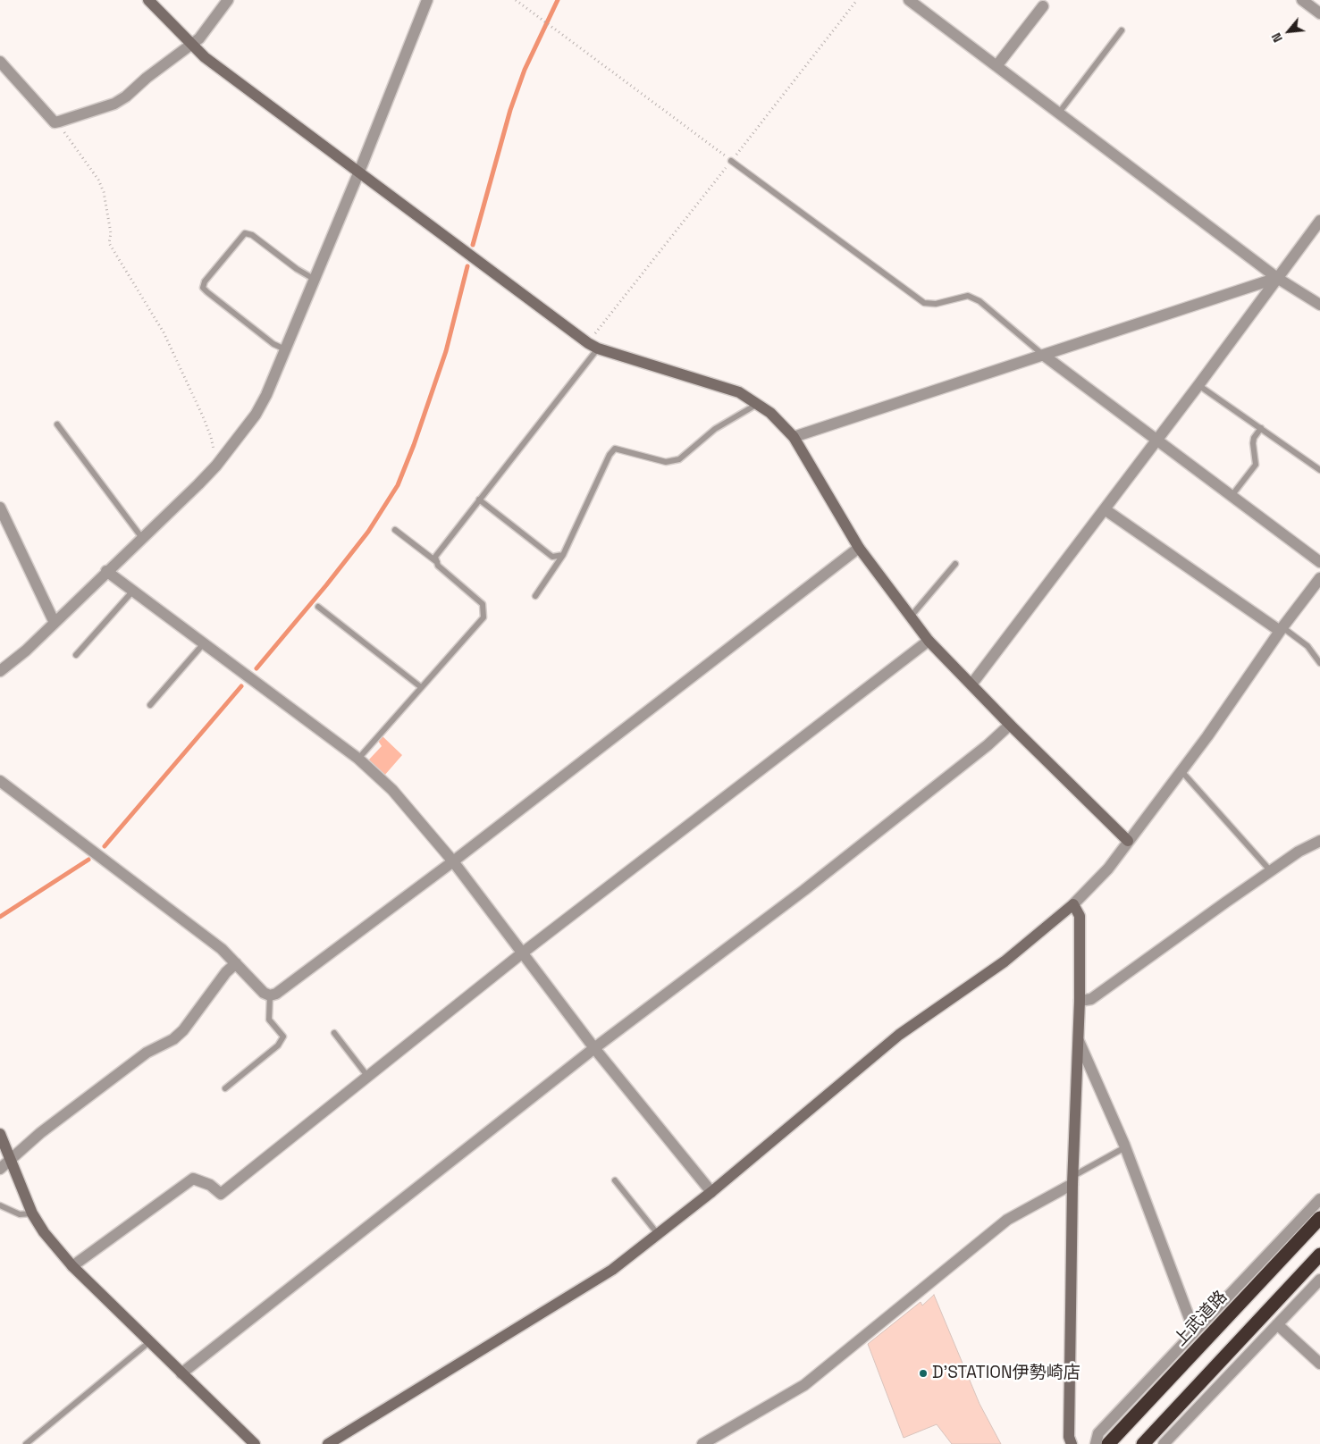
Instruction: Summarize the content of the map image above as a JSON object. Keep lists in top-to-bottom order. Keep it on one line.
{"streets":{"highway":["上武道路"]},"places":["D'STATION伊勢崎店"],"north":"bottom left"}
